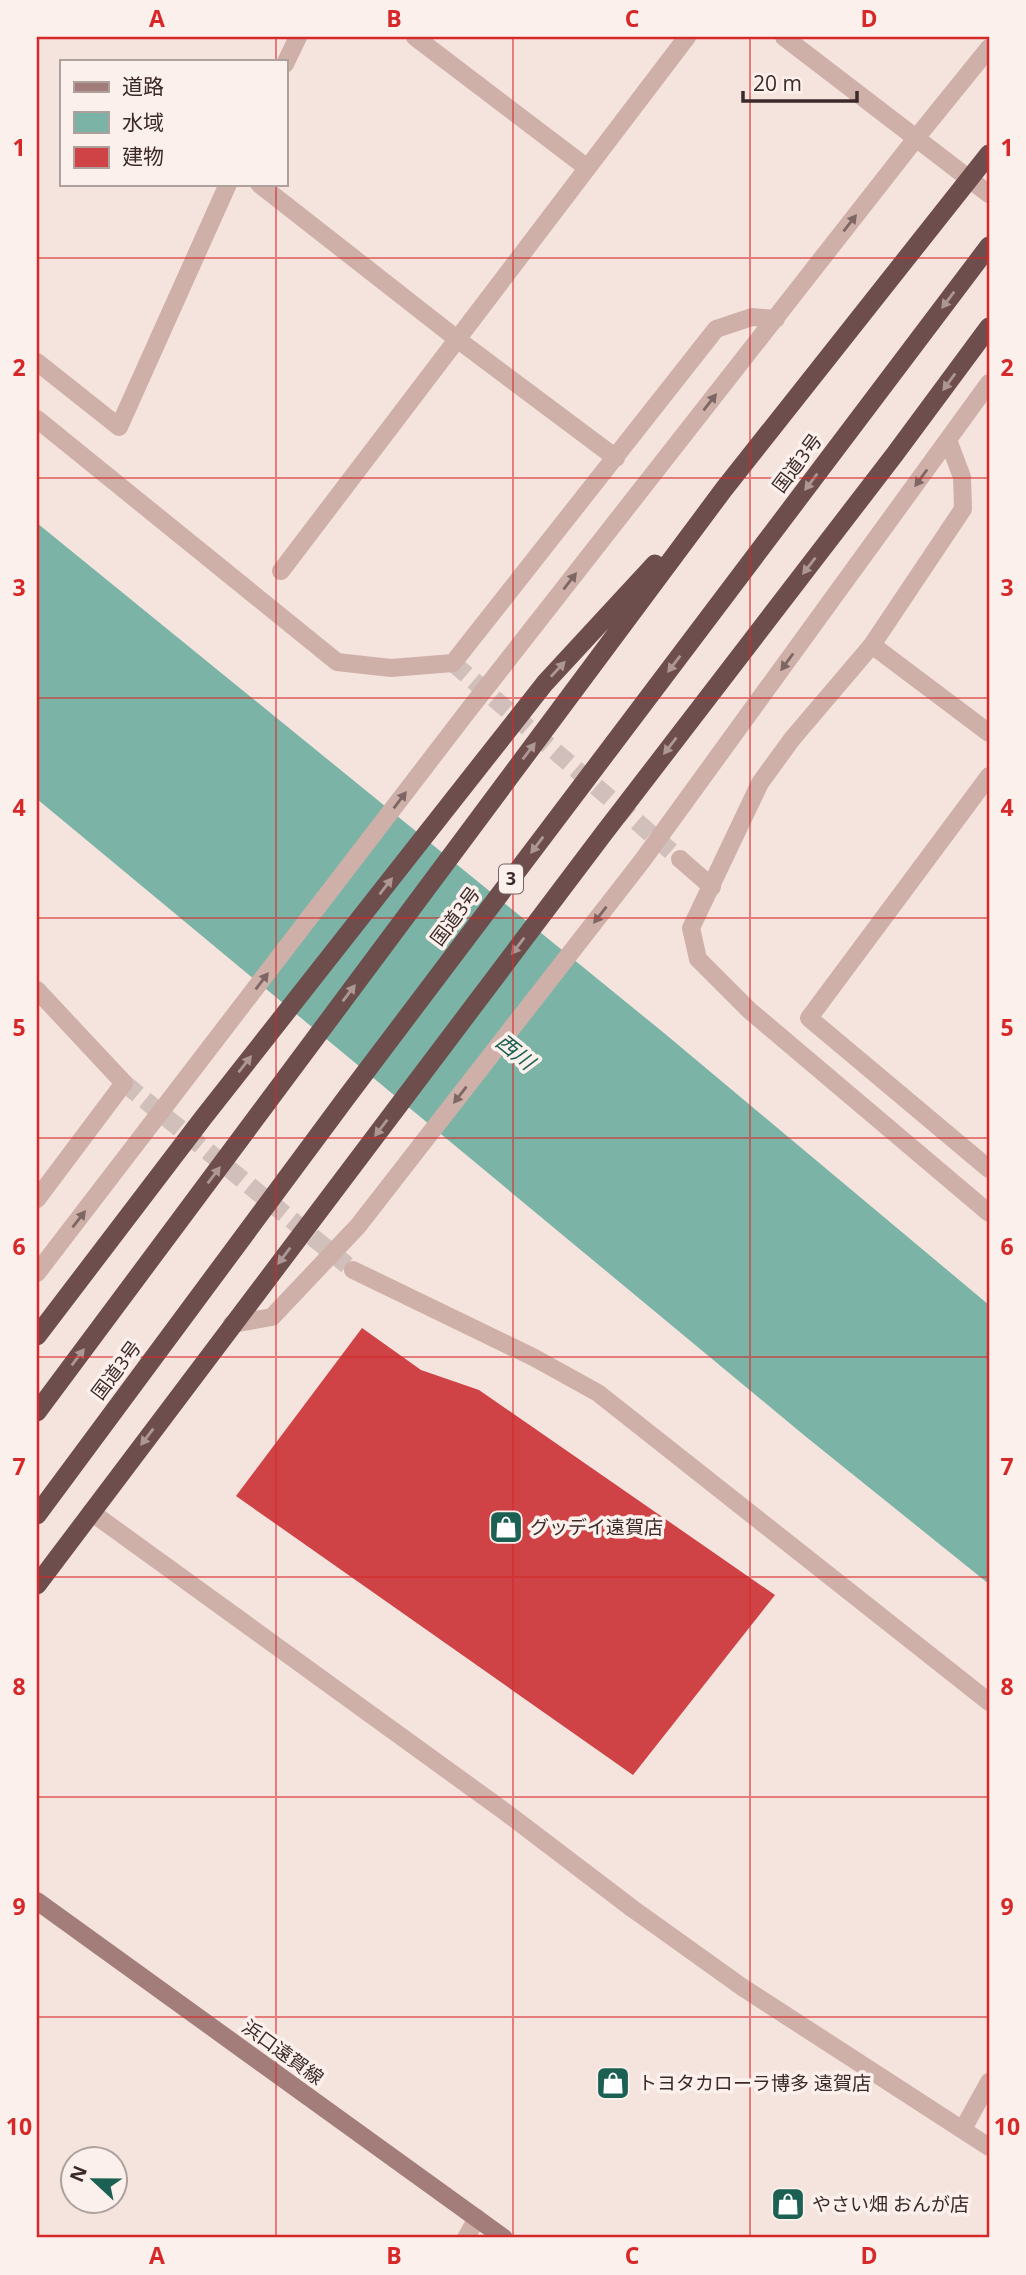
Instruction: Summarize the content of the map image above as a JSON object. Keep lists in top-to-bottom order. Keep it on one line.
{"streets":{"highway":["国道3号","3"],"main road":["浜口遠賀線"]},"water":["西川"],"places":{"shop":["グッデイ遠賀店","トヨタカローラ博多 遠賀店","やさい畑 おんが店"]},"legend":["道路","水域","建物"],"scale_bar":"20 m","north":"left","grid":{"columns":["A","B","C","D"],"rows":["1","2","3","4","5","6","7","8","9","10"]}}
